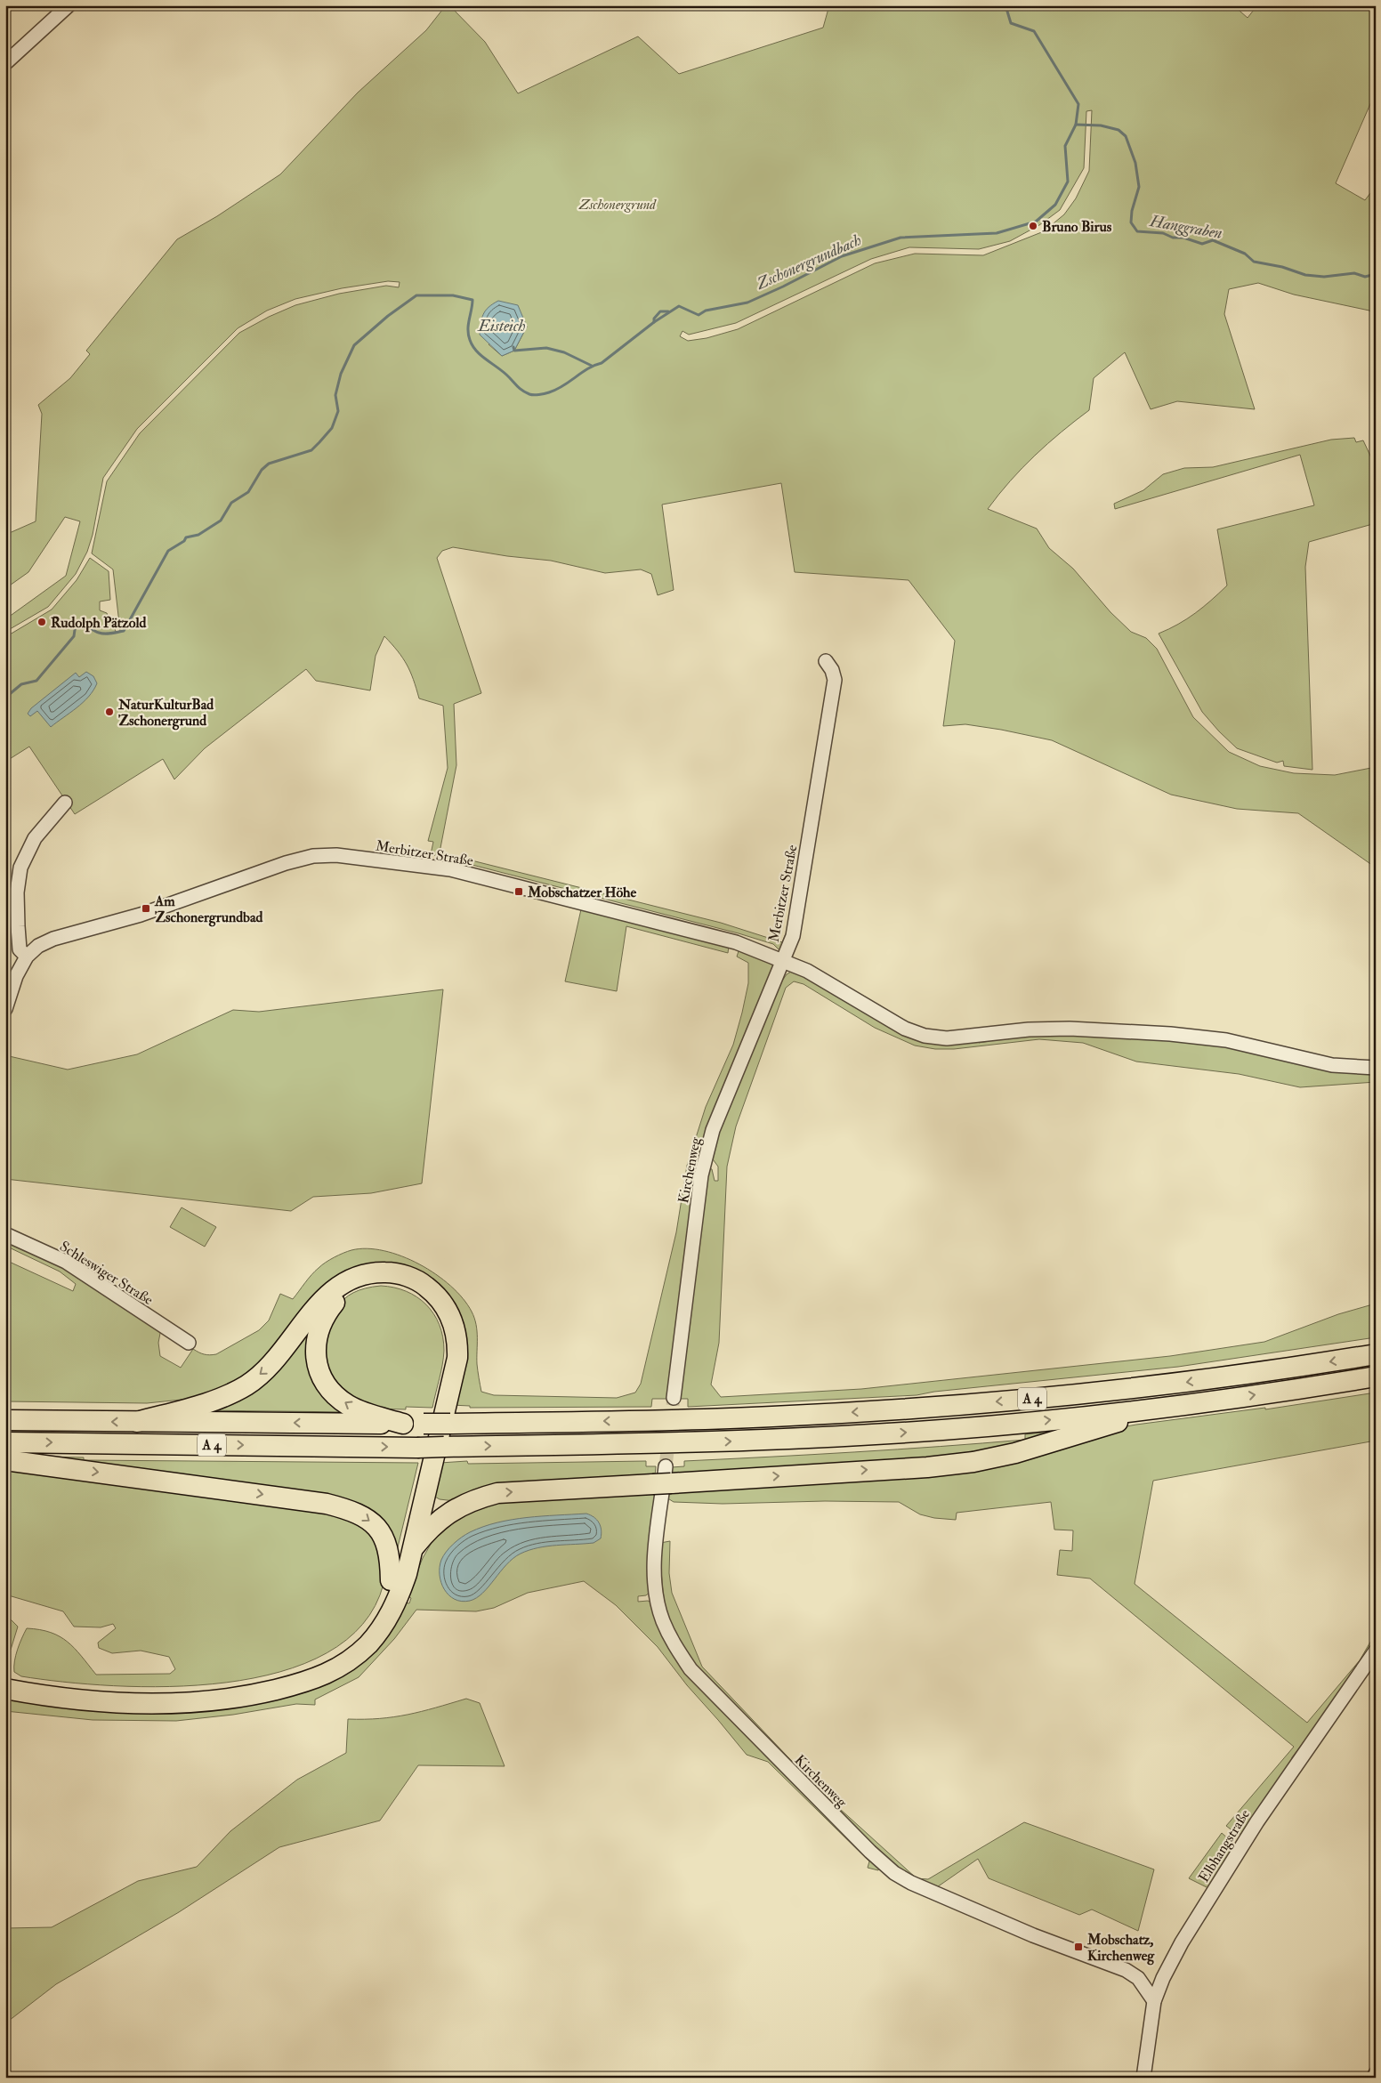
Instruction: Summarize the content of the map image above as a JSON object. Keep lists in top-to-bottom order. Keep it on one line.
{"streets":{"highway":["A 4"],"street":["Merbitzer Straße","Kirchenweg","Schleswiger Straße","Elbhangstraße"]},"crossings":[["Merbitzer Straße","Kirchenweg"],["Kirchenweg","Elbhangstraße"]],"water":["Hanggraben","Zschonergrundbach","Eisteich"],"parks":["Zschonergrund"],"places":{"other":["Bruno Birus","Rudolph Pätzold","NaturKulturBad Zschonergrund"],"transit":["Mobschatzer Höhe","Am Zschonergrundbad","Mobschatz, Kirchenweg"]}}
